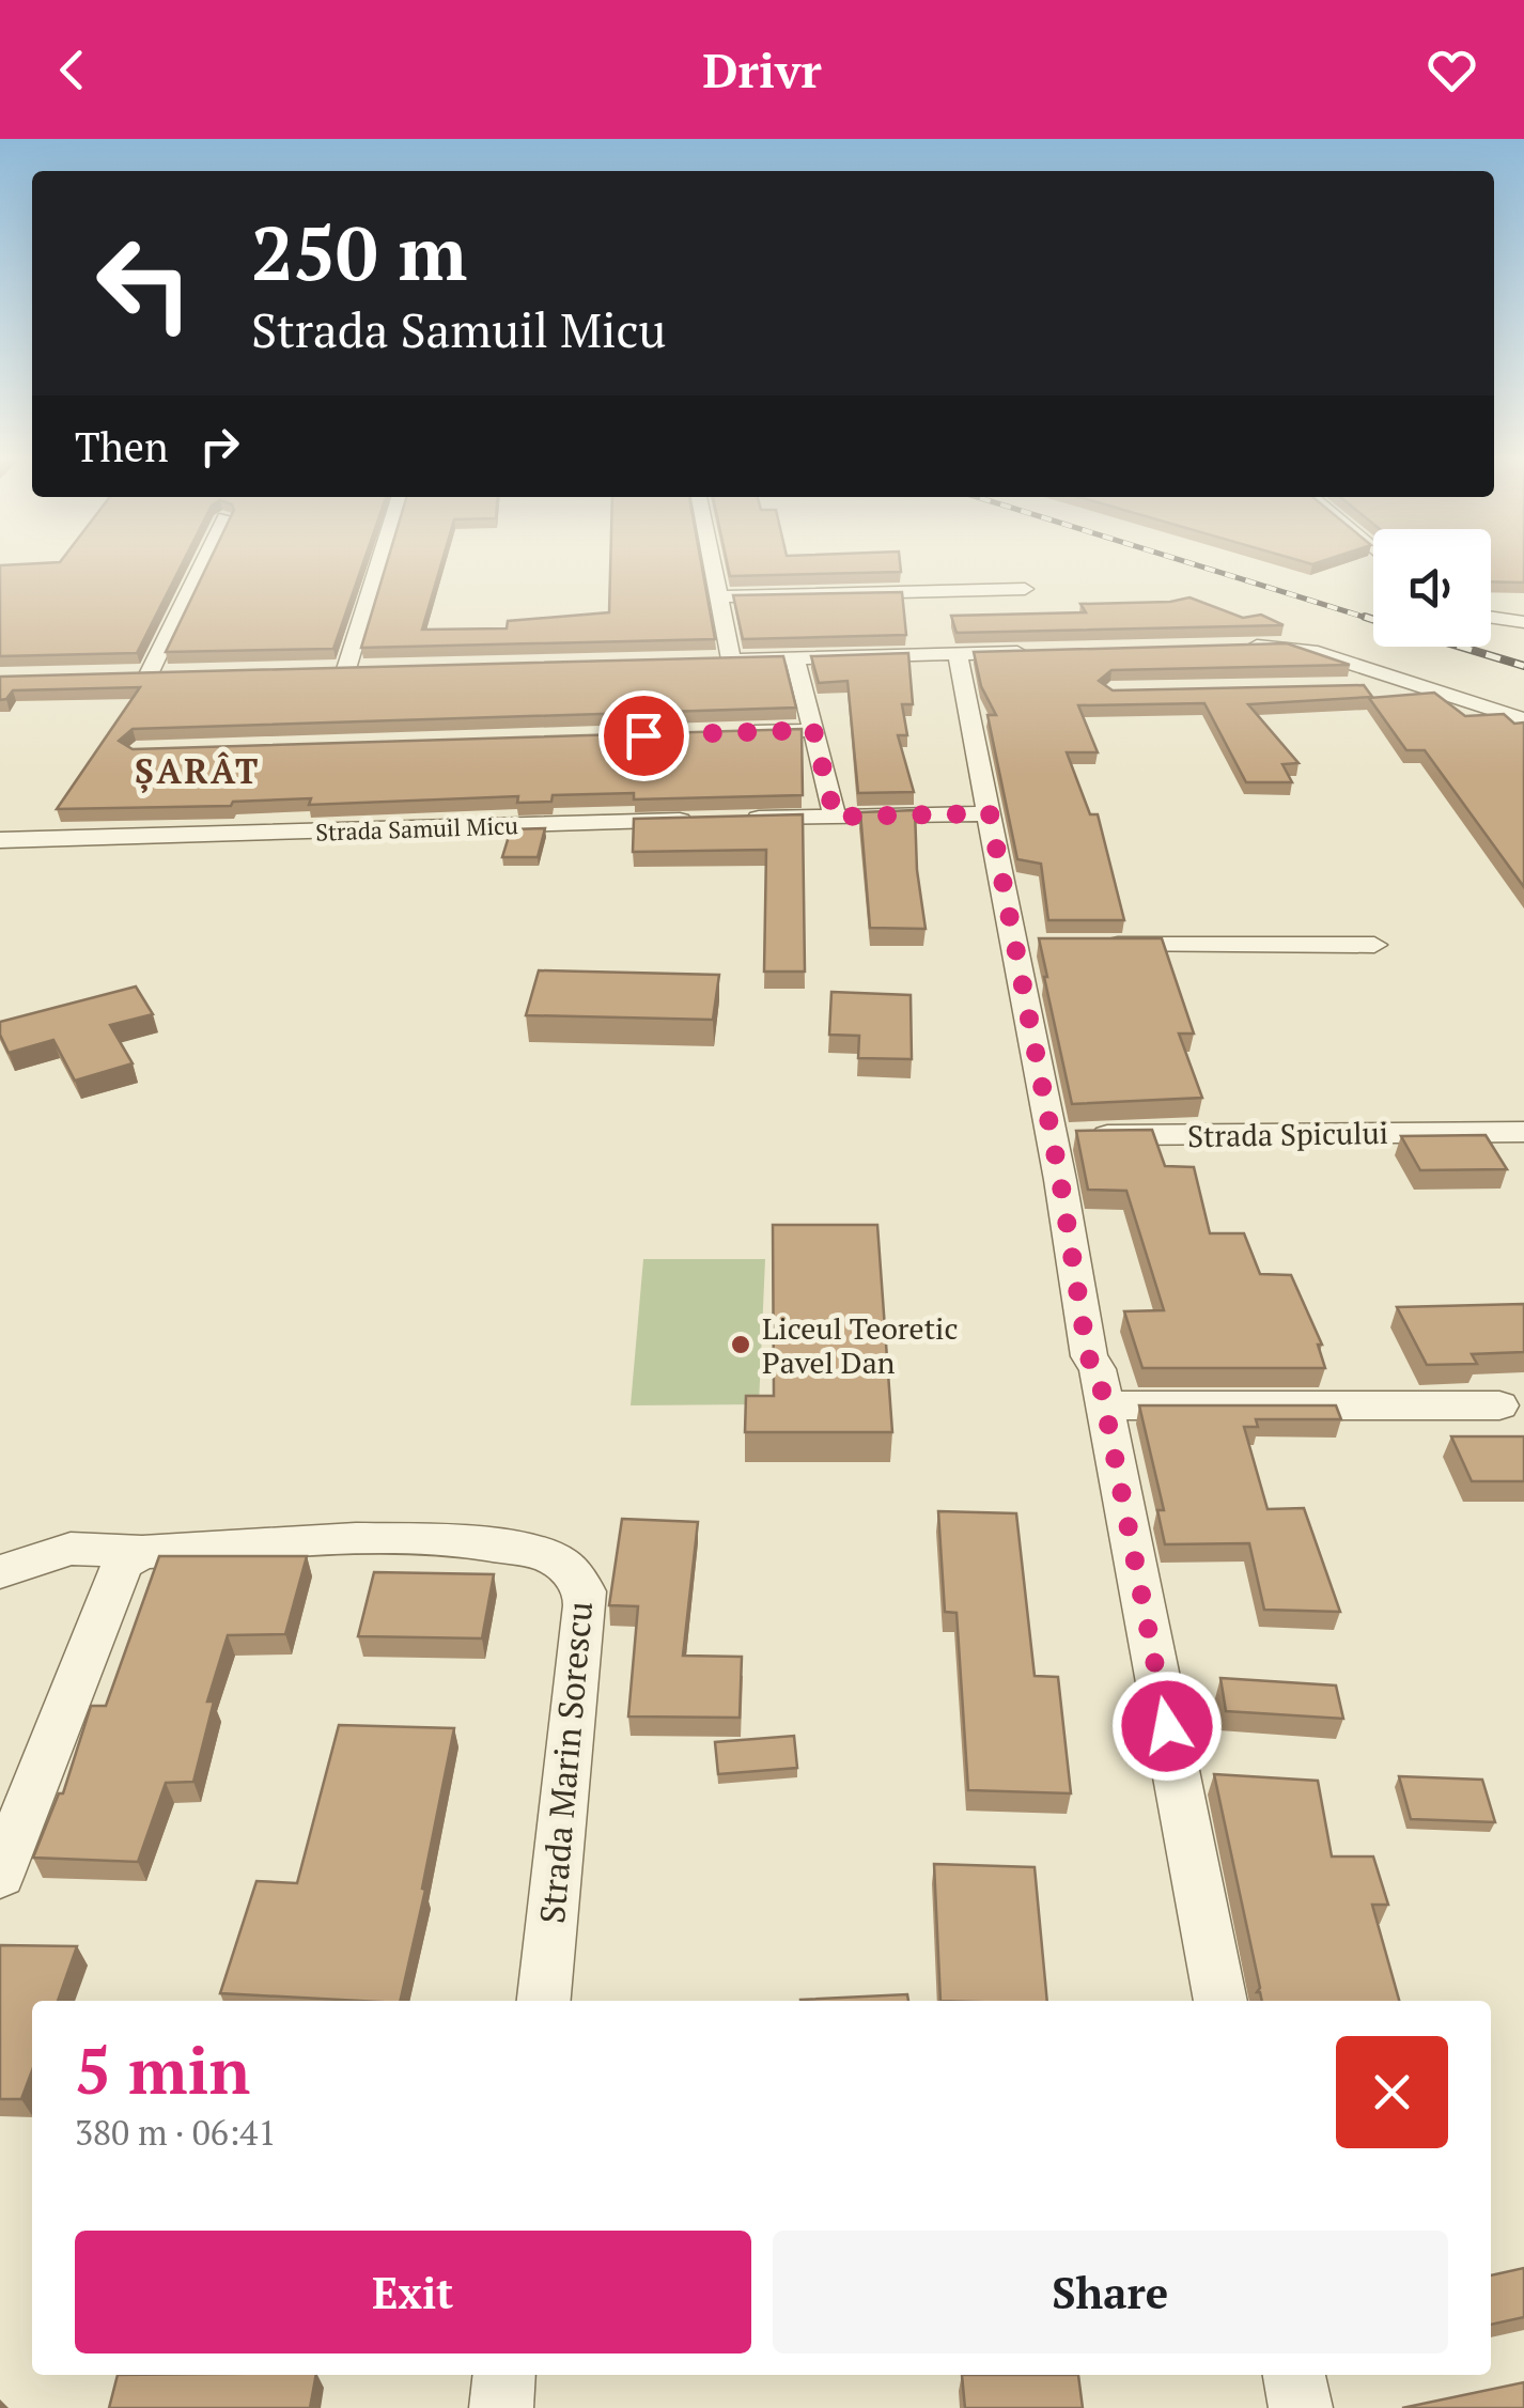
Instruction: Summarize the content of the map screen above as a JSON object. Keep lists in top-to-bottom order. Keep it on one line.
{"streets":{"street":["Strada Samuil Micu","Strada Spicului","Strada Marin Sorescu"]},"districts":["ȘARÂT"],"places":["Liceul Teoretic Pavel Dan"],"page":{"header":"Drivr","turn":["250 m","Strada Samuil Micu"],"then":"Then","heading":["5 min","380 m · 06:41"],"buttons":["Exit","Share"]}}
